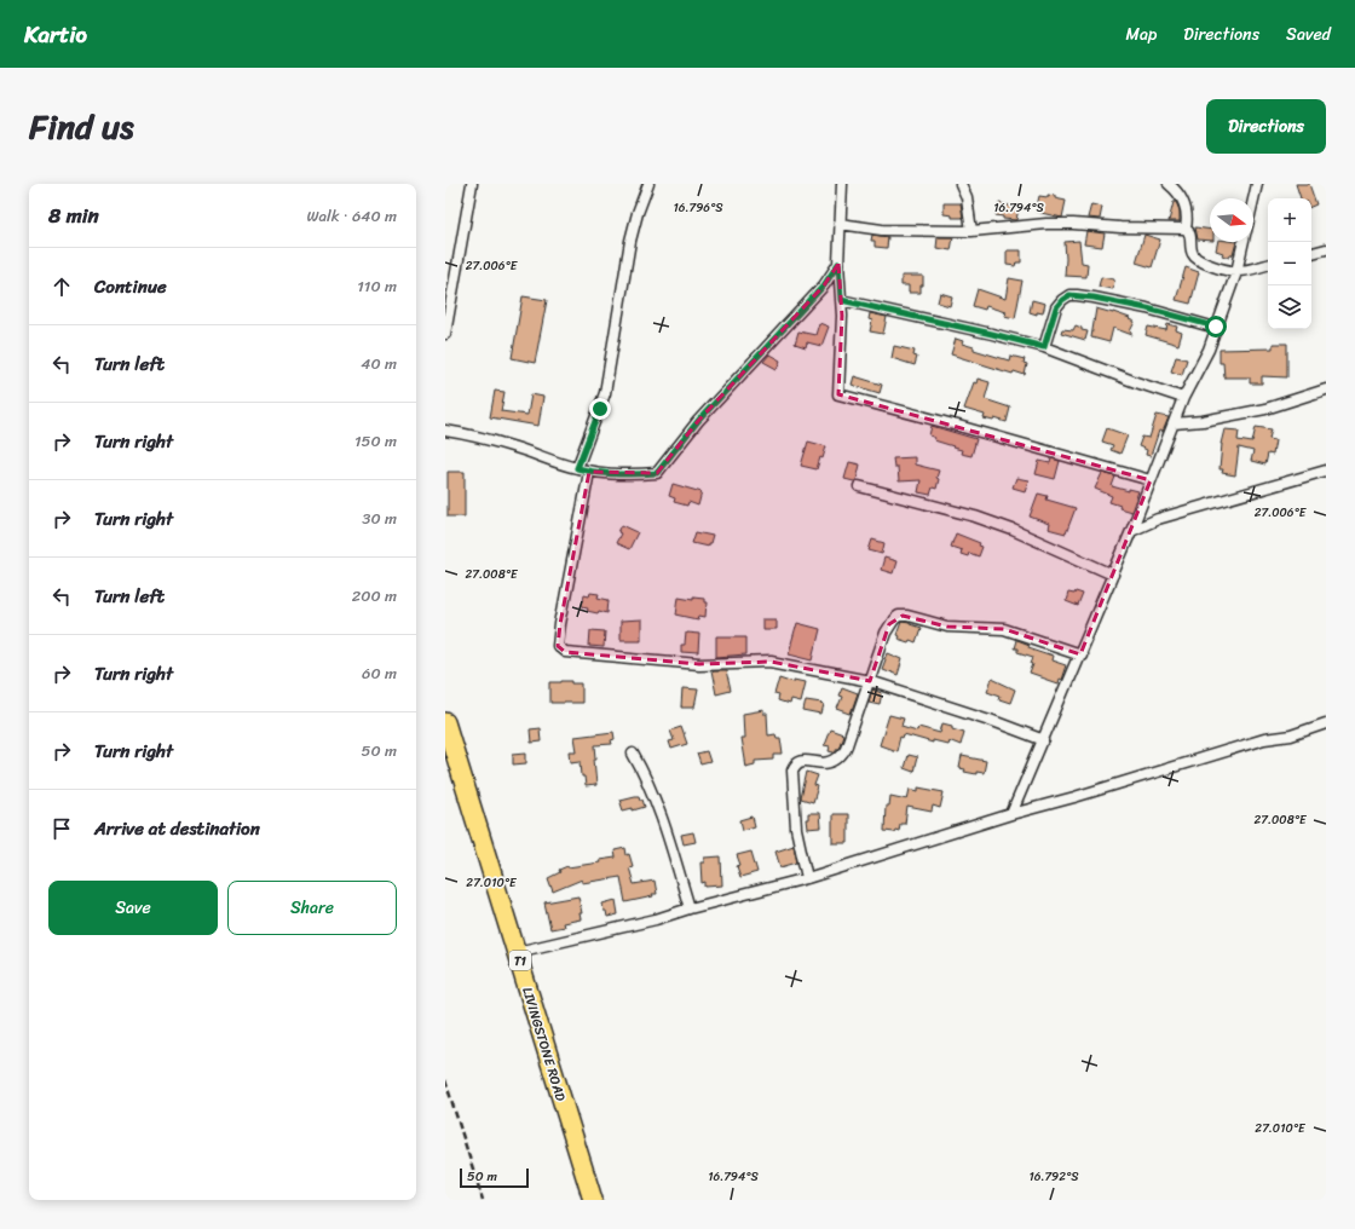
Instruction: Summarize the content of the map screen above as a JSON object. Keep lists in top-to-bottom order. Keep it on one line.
{"streets":{"highway":["T1","LIVINGSTONE ROAD"]},"scale_bar":"50 m","north":"right","page":{"header":"Kartio","nav":["Map","Directions","Saved"],"title":"Find us","buttons":["Directions",["Save","Share"]],"heading":["8 min","Walk · 640 m"],"map_buttons":["+","−"],"list":[["Continue","110 m"],["Turn left","40 m"],["Turn right","150 m"],["Turn right","30 m"],["Turn left","200 m"],["Turn right","60 m"],["Turn right","50 m"],"Arrive at destination"],"scale":"50 m"},"coordinates":["16.796°S","16.794°S","27.006°E","27.008°E","27.010°E","16.792°S"]}
